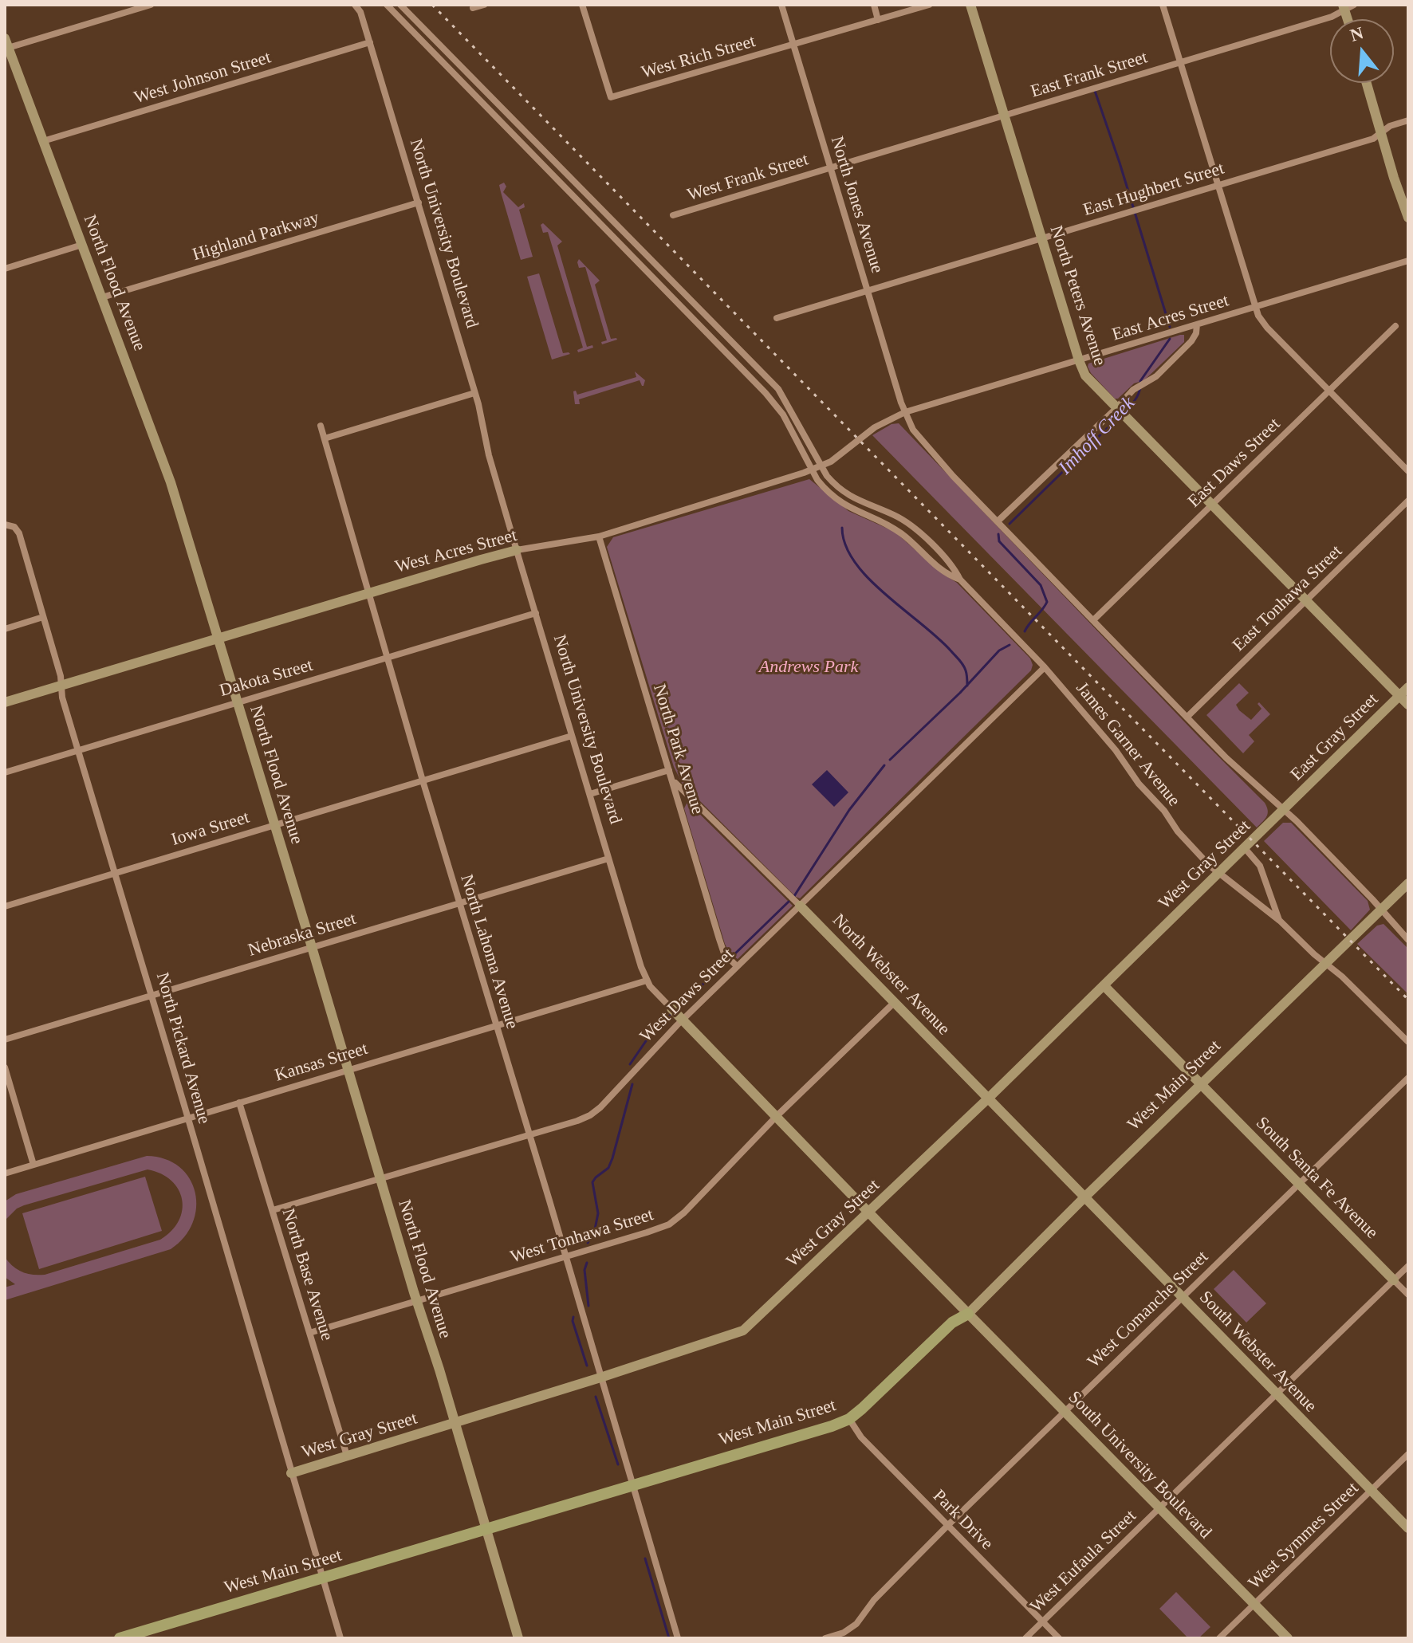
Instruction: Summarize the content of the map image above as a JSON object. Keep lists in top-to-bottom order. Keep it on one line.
{"streets":{"main road":["West Main Street"],"street":["West Rich Street","East Frank Street","West Johnson Street","West Frank Street","East Hughbert Street","North Jones Avenue","North University Boulevard","Highland Parkway","North Flood Avenue","North Peters Avenue","East Acres Street","East Daws Street","West Acres Street","East Tonhawa Street","Dakota Street","East Gray Street","James Garner Avenue","North Park Avenue","Iowa Street","West Gray Street","Nebraska Street","North Lahoma Avenue","North Webster Avenue","West Daws Street","North Pickard Avenue","Kansas Street","South Santa Fe Avenue","West Tonhawa Street","North Base Avenue","West Comanche Street","South Webster Avenue","South University Boulevard","Park Drive","West Symmes Street","West Eufaula Street"]},"crossings":[["West Rich Street","North Jones Avenue"],["East Frank Street","West Frank Street"],["East Frank Street","North Jones Avenue"],["East Frank Street","North Peters Avenue"],["West Johnson Street","North University Boulevard"],["West Johnson Street","North Flood Avenue"],["West Frank Street","North Jones Avenue"],["East Hughbert Street","North Jones Avenue"],["East Hughbert Street","North Peters Avenue"],["North Jones Avenue","East Acres Street"],["North Jones Avenue","East Daws Street"],["North Jones Avenue","West Acres Street"],["North Jones Avenue","East Tonhawa Street"],["North Jones Avenue","East Gray Street"],["North Jones Avenue","West Gray Street"],["North Jones Avenue","West Main Street"],["North University Boulevard","Highland Parkway"],["North University Boulevard","West Acres Street"],["North University Boulevard","Dakota Street"],["North University Boulevard","Iowa Street"],["North University Boulevard","West Gray Street"],["North University Boulevard","Nebraska Street"],["North University Boulevard","West Daws Street"],["North University Boulevard","Kansas Street"],["North University Boulevard","West Main Street"],["North University Boulevard","West Tonhawa Street"],["North University Boulevard","South University Boulevard"],["Highland Parkway","North Flood Avenue"],["North Flood Avenue","West Acres Street"],["North Flood Avenue","Dakota Street"],["North Flood Avenue","Iowa Street"],["North Flood Avenue","West Gray Street"],["North Flood Avenue","Nebraska Street"],["North Flood Avenue","West Daws Street"],["North Flood Avenue","Kansas Street"],["North Flood Avenue","West Main Street"],["North Flood Avenue","West Tonhawa Street"],["North Peters Avenue","East Acres Street"],["North Peters Avenue","East Daws Street"],["North Peters Avenue","East Tonhawa Street"],["North Peters Avenue","East Gray Street"],["East Acres Street","West Acres Street"],["West Acres Street","James Garner Avenue"],["West Acres Street","North Park Avenue"],["West Acres Street","North Lahoma Avenue"],["West Acres Street","North Pickard Avenue"],["Dakota Street","North Lahoma Avenue"],["Dakota Street","North Pickard Avenue"],["East Gray Street","West Gray Street"],["James Garner Avenue","West Gray Street"],["James Garner Avenue","West Daws Street"],["James Garner Avenue","West Main Street"],["North Park Avenue","North Webster Avenue"],["North Park Avenue","West Daws Street"],["Iowa Street","North Lahoma Avenue"],["Iowa Street","North Pickard Avenue"],["West Gray Street","North Lahoma Avenue"],["West Gray Street","North Webster Avenue"],["West Gray Street","North Pickard Avenue"],["West Gray Street","South Santa Fe Avenue"],["West Gray Street","North Base Avenue"],["Nebraska Street","North Lahoma Avenue"],["Nebraska Street","North Pickard Avenue"],["North Lahoma Avenue","West Daws Street"],["North Lahoma Avenue","Kansas Street"],["North Lahoma Avenue","West Main Street"],["North Lahoma Avenue","West Tonhawa Street"],["North Webster Avenue","West Daws Street"],["North Webster Avenue","West Main Street"],["North Webster Avenue","West Tonhawa Street"],["North Webster Avenue","South Webster Avenue"],["West Daws Street","North Base Avenue"],["North Pickard Avenue","Kansas Street"],["North Pickard Avenue","West Main Street"],["Kansas Street","North Base Avenue"],["West Main Street","South Santa Fe Avenue"],["West Main Street","South Webster Avenue"],["West Main Street","South University Boulevard"],["West Main Street","Park Drive"],["South Santa Fe Avenue","West Comanche Street"],["South Santa Fe Avenue","West Eufaula Street"],["West Tonhawa Street","North Base Avenue"],["West Comanche Street","South Webster Avenue"],["West Comanche Street","South University Boulevard"],["West Comanche Street","Park Drive"],["South Webster Avenue","West Symmes Street"],["South Webster Avenue","West Eufaula Street"],["South University Boulevard","West Symmes Street"],["South University Boulevard","West Eufaula Street"],["Park Drive","West Eufaula Street"]],"water":["Imhoff Creek"],"parks":["Andrews Park"],"north":"top"}
